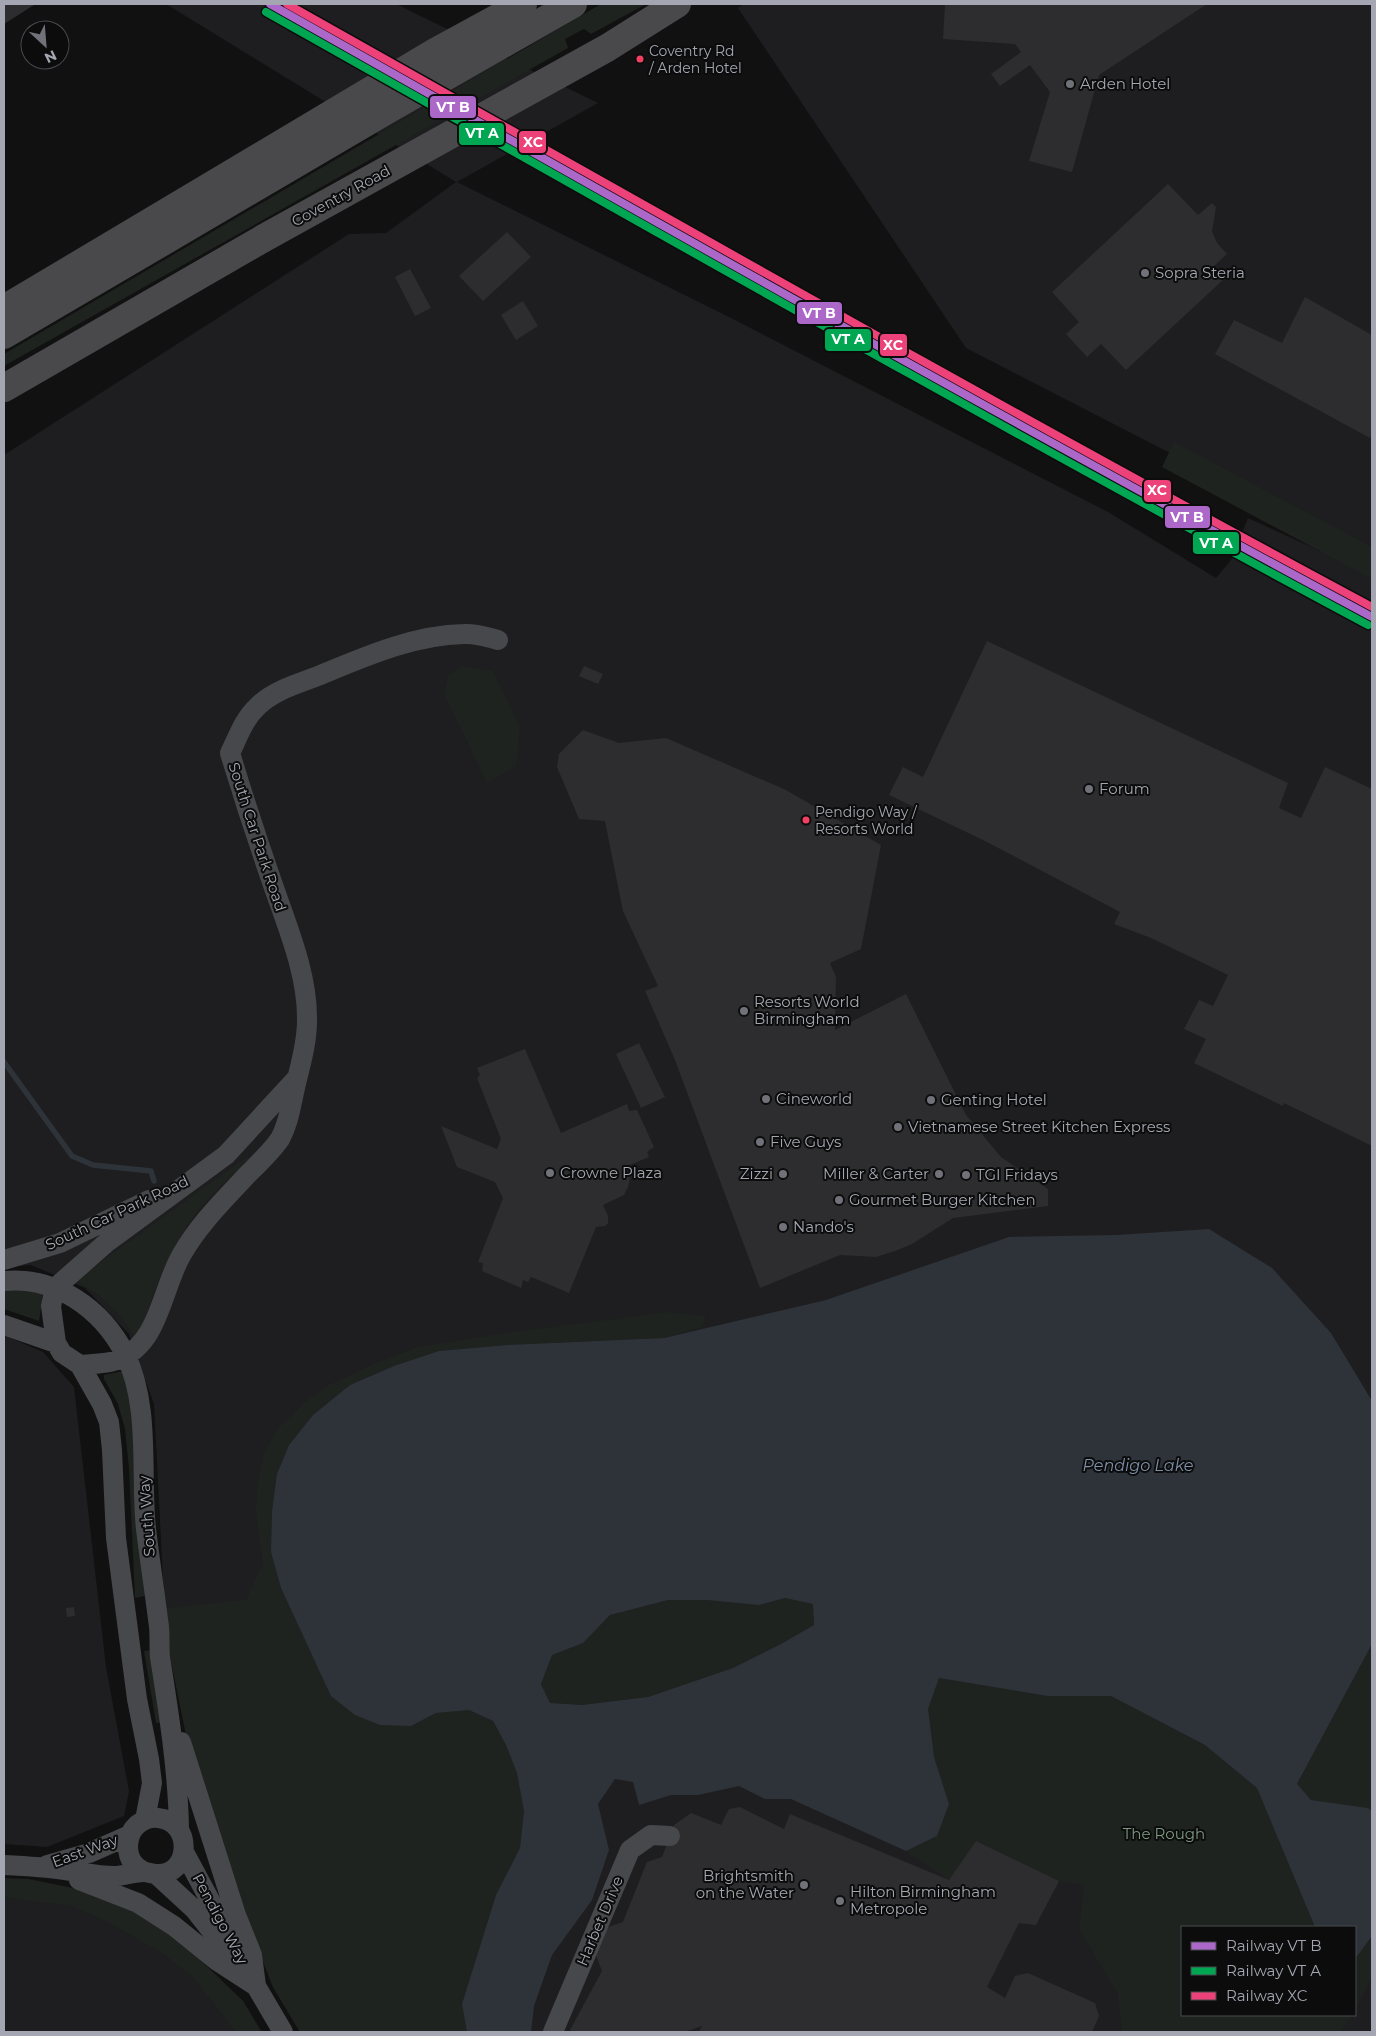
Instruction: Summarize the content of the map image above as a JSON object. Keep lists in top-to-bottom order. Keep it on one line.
{"streets":{"highway":["Coventry Road"],"street":["South Car Park Road","South Way","East Way","Pendigo Way","Harbet Drive"]},"crossings":[["South Car Park Road","South Way"],["South Way","East Way"],["South Way","Pendigo Way"],["East Way","Pendigo Way"]],"water":["Pendigo Lake"],"parks":["The Rough"],"places":["Coventry Rd / Arden Hotel","Arden Hotel","Sopra Steria","Forum","Pendigo Way / Resorts World","Resorts World Birmingham","Cineworld","Genting Hotel","Vietnamese Street Kitchen Express","Five Guys","Crowne Plaza","Zizzi","Miller & Carter","TGI Fridays","Gourmet Burger Kitchen","Nando's","Brightsmith on the Water","Hilton Birmingham Metropole"],"lines":["rail line XC"],"legend":["Railway VT B","Railway VT A","Railway XC"],"north":"bottom right"}
